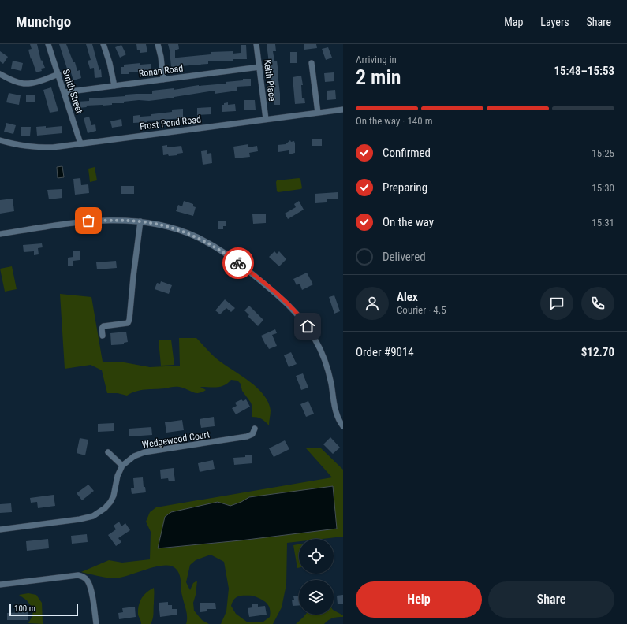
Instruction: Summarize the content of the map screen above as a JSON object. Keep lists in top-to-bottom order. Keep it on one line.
{"streets":{"street":["Ronan Road","Keith Place","Smith Street","Frost Pond Road","Wedgewood Court"]},"crossings":[["Ronan Road","Keith Place"],["Ronan Road","Smith Street"],["Keith Place","Frost Pond Road"],["Smith Street","Frost Pond Road"]],"scale_bar":"100 m","page":{"header":"Munchgo","nav":["Map","Layers","Share"],"heading":["2 min","Arriving in","15:48–15:53"],"panel":["Alex","Courier · 4.5","Order #9014","$12.70"],"bar":"On the way · 140 m","list":[["Confirmed","15:25"],["Preparing","15:30"],["On the way","15:31"],"Delivered"],"buttons":["Help","Share"],"scale":"100 m"}}
